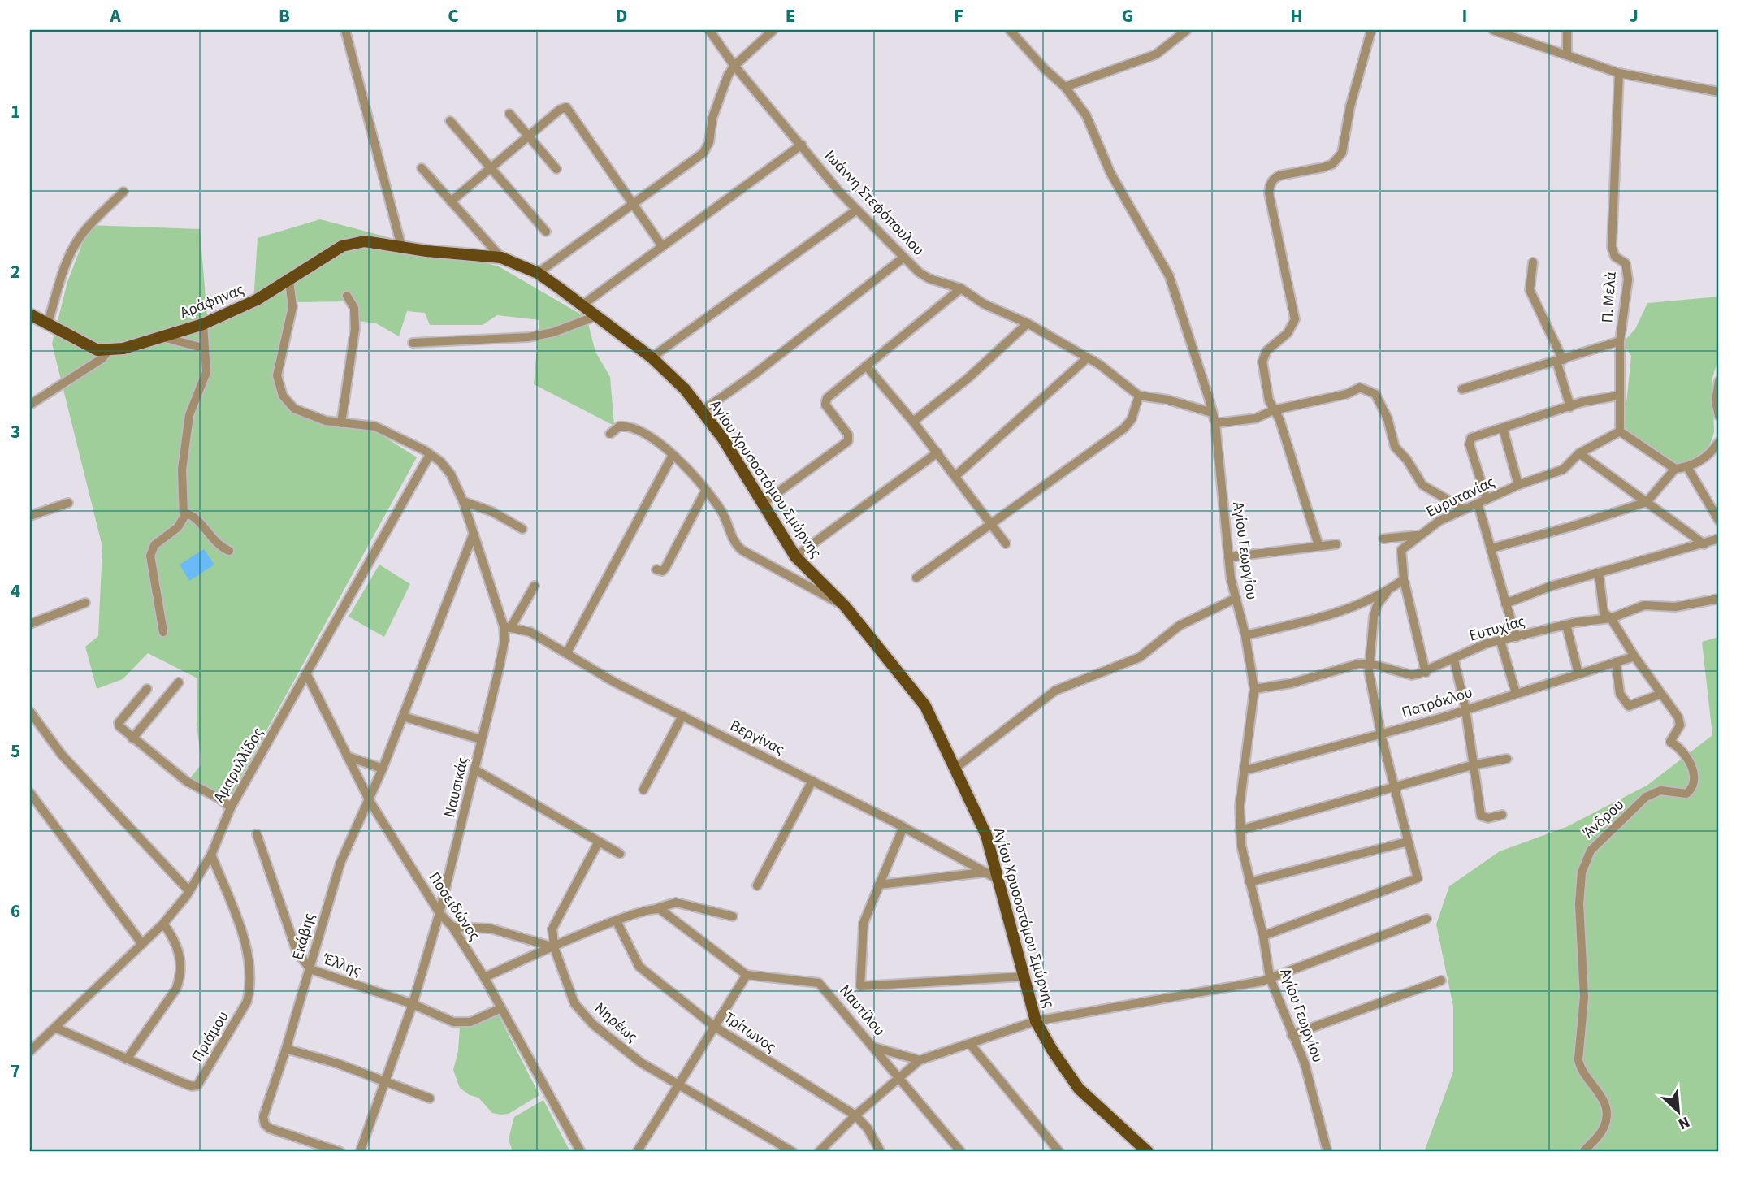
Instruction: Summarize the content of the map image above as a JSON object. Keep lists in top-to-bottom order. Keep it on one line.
{"streets":{"main road":["Αράφηνας","Αγίου Χρυσοστόμου Σμύρνης"],"street":["Ιωάννη Στεφόπουλου","Π. Μελά","Ευρυτανίας","Αγίου Γεωργίου","Ευτυχίας","Πατρόκλου","Βεργίνας","Αμαρυλλίδος","Ναυσικάς","Άνδρου","Ποσειδώνος","Εκάβης","Έλλης","Ναυτίλου","Νηρέως","Τρίτωνος","Πριάμου"]},"crossings":[["Ιωάννη Στεφόπουλου","Αγίου Γεωργίου"],["Π. Μελά","Ευρυτανίας"],["Αράφηνας","Αγίου Χρυσοστόμου Σμύρνης"],["Αγίου Χρυσοστόμου Σμύρνης","Βεργίνας"],["Αγίου Γεωργίου","Ευτυχίας"],["Αγίου Γεωργίου","Πατρόκλου"],["Ευτυχίας","Άνδρου"],["Πατρόκλου","Άνδρου"],["Βεργίνας","Ναυσικάς"],["Αμαρυλλίδος","Ποσειδώνος"],["Αμαρυλλίδος","Πριάμου"],["Ναυσικάς","Ποσειδώνος"],["Ναυσικάς","Εκάβης"],["Ναυσικάς","Έλλης"],["Ποσειδώνος","Εκάβης"],["Ποσειδώνος","Έλλης"],["Εκάβης","Έλλης"]],"north":"bottom right","grid":{"columns":["A","B","C","D","E","F","G","H","I","J"],"rows":["1","2","3","4","5","6","7"]}}
